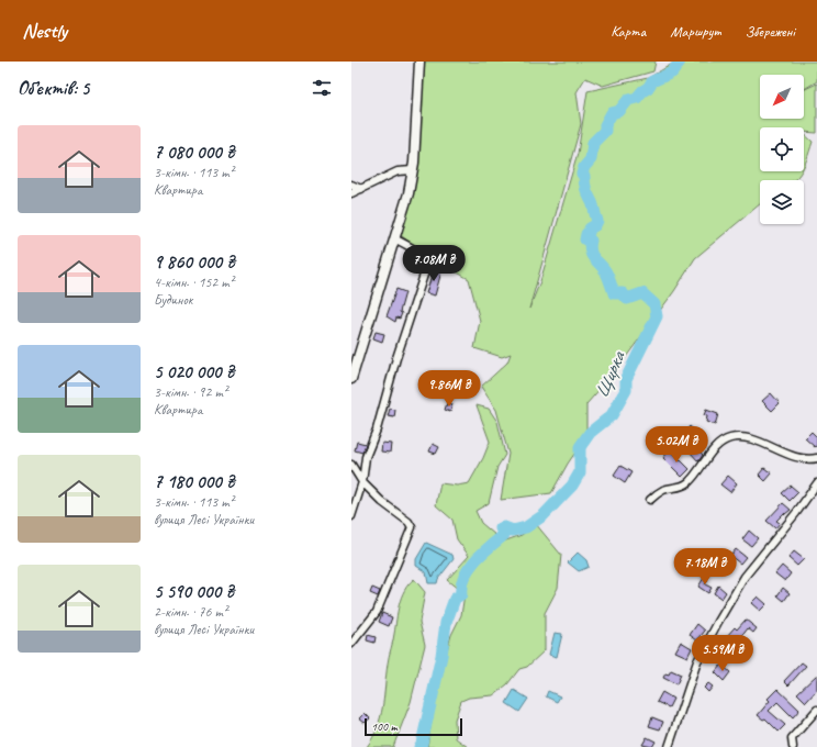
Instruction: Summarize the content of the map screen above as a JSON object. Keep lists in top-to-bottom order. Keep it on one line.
{"water":["Щирка"],"scale_bar":"100 m","north":"bottom left","page":{"header":"Nestly","nav":["Карта","Маршрут","Збережені"],"heading":"Об’єктів: 5","list":[{"name":"7 080 000 ₴","note":"3-кімн. · 113 m² · Квартира"},{"name":"9 860 000 ₴","note":"4-кімн. · 152 m² · Будинок"},{"name":"5 020 000 ₴","note":"3-кімн. · 92 m² · Квартира"},{"name":"7 180 000 ₴","note":"3-кімн. · 113 m² · вулиця Лесі Українки"},{"name":"5 590 000 ₴","note":"2-кімн. · 76 m² · вулиця Лесі Українки"}],"price":["7.08M ₴","9.86M ₴","5.02M ₴","7.18M ₴","5.59M ₴"],"scale":"100 m"}}
